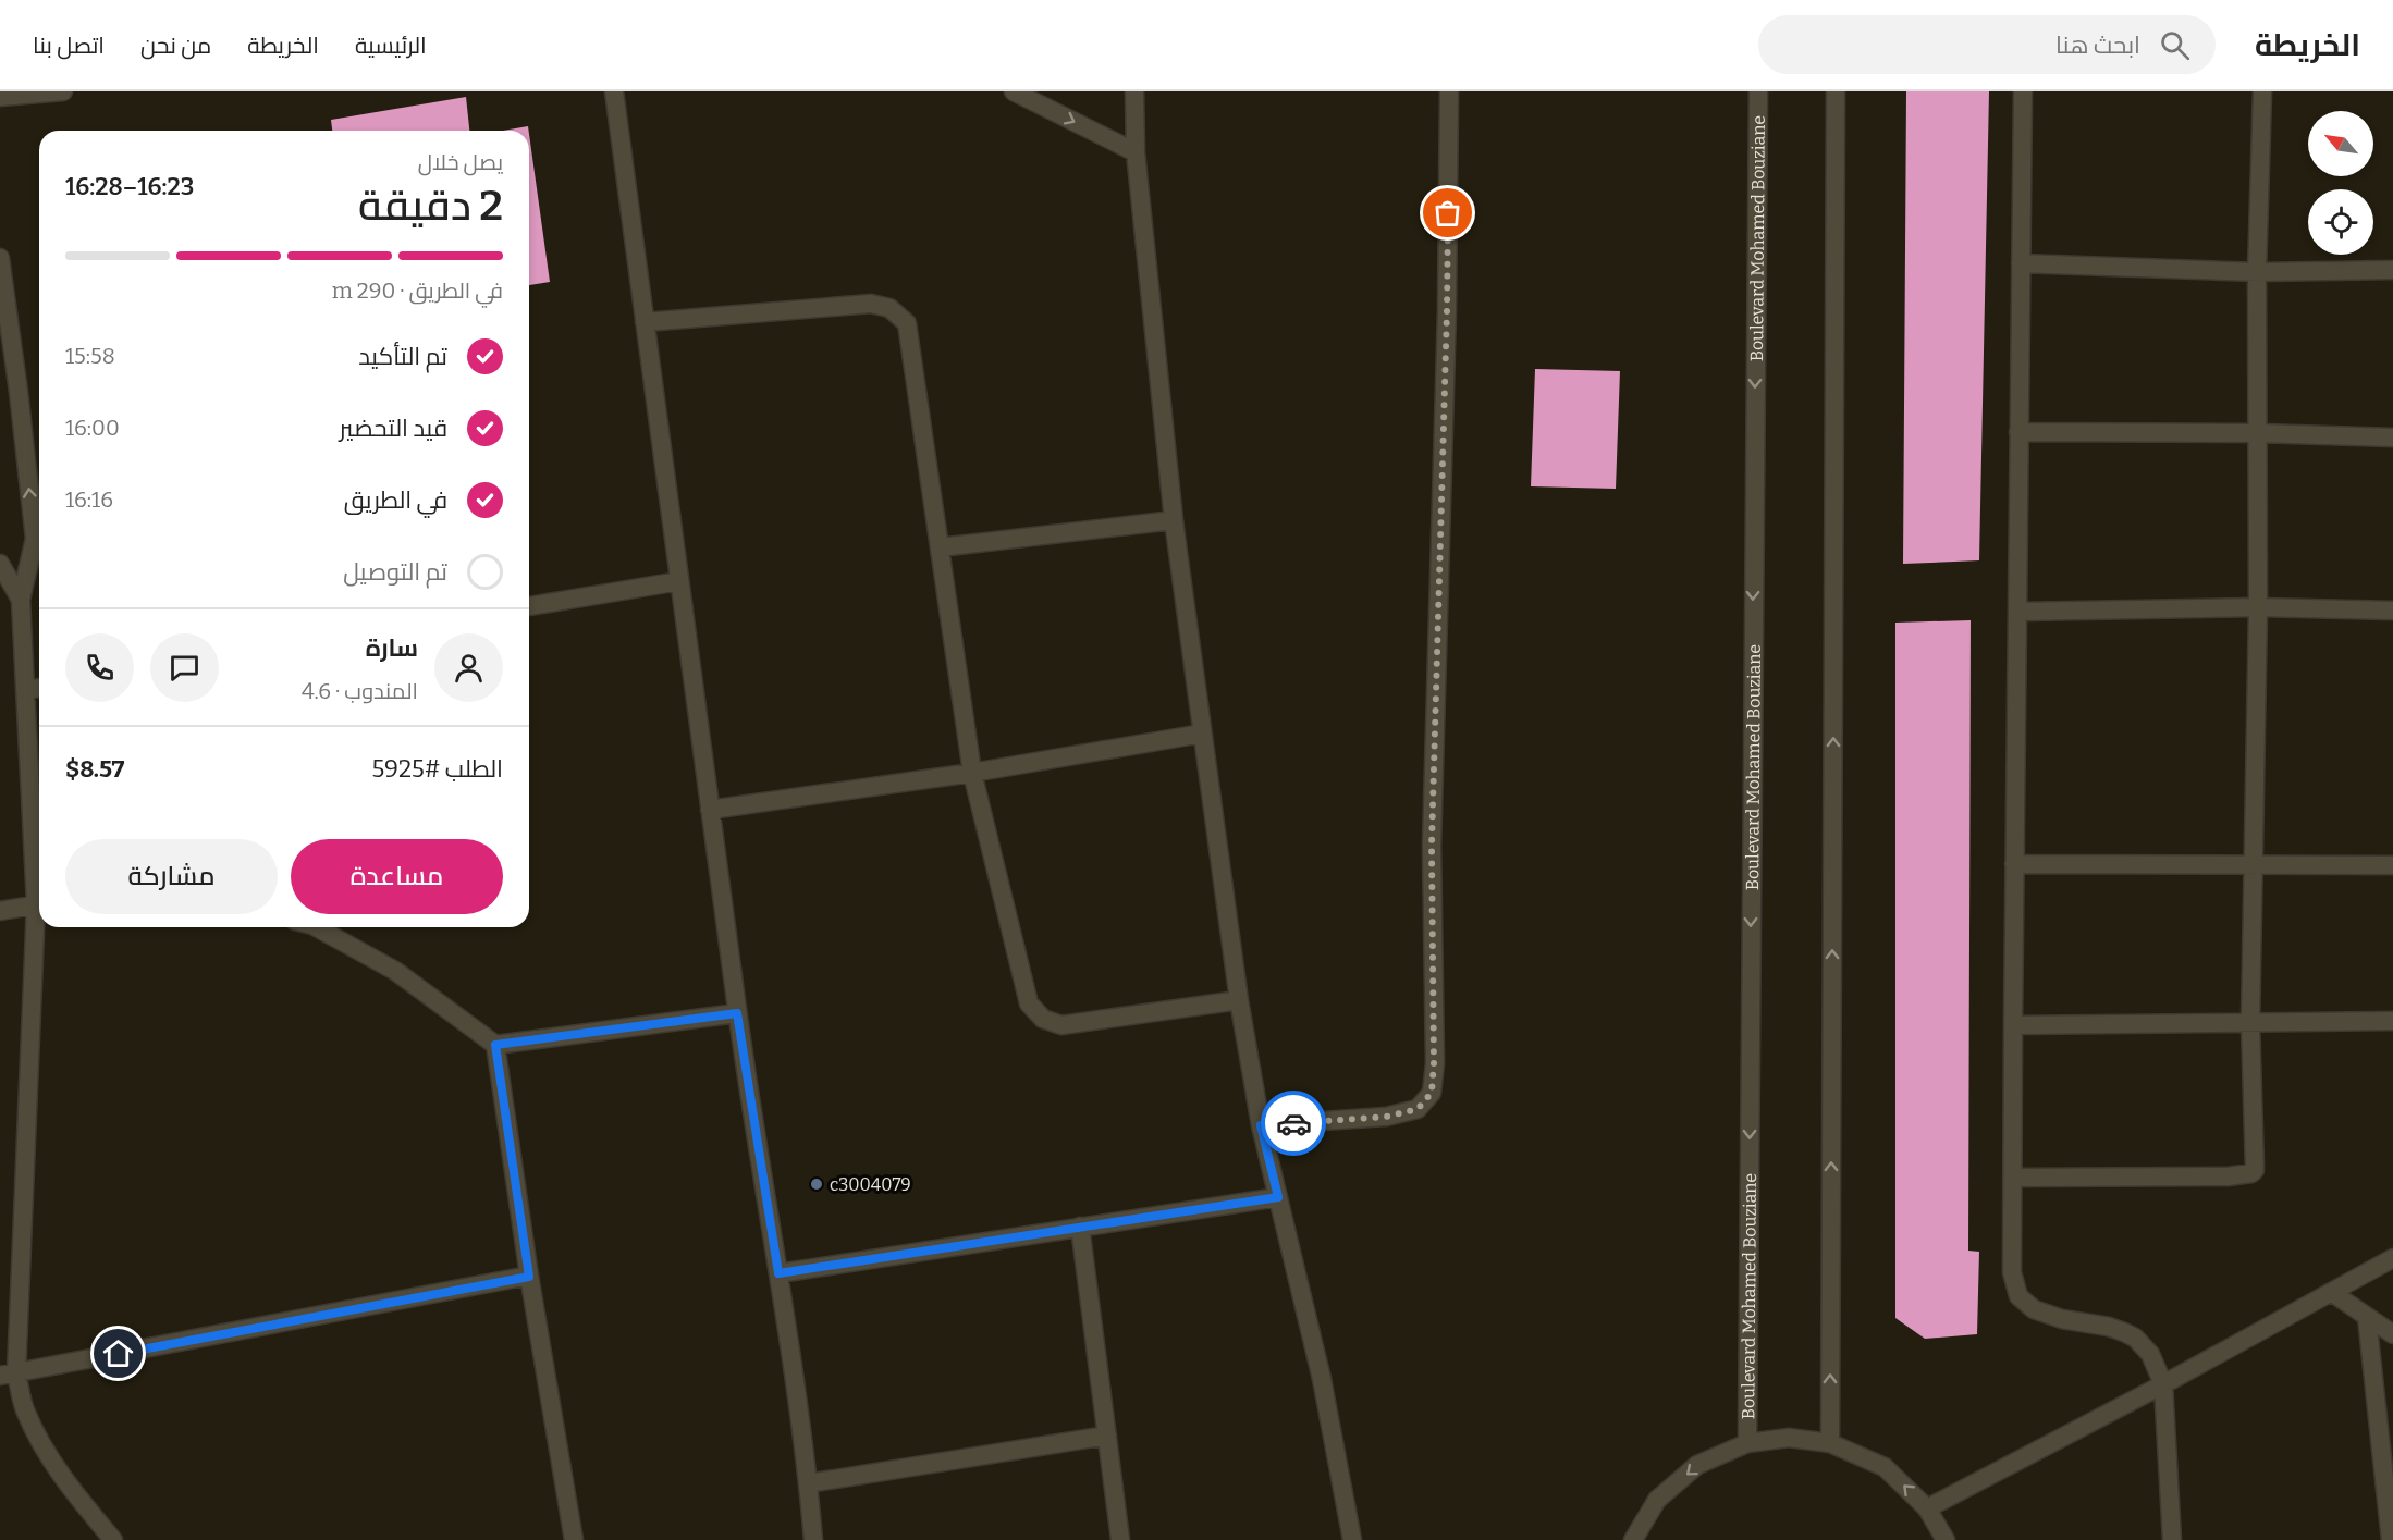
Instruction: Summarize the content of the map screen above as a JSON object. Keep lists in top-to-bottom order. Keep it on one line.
{"streets":{"street":["Boulevard Mohamed Bouziane"]},"places":["c3004079"],"north":"top left","page":{"header":"الخريطة","search":"ابحث هنا","nav":["الرئيسية","الخريطة","من نحن","اتصل بنا"],"heading":["2 دقيقة","يصل خلال","16:23–16:28"],"panel":["سارة","المندوب · 4.6","الطلب #5925","$8.57"],"bar":"في الطريق · 290 m","list":[["تم التأكيد","15:58"],["قيد التحضير","16:00"],["في الطريق","16:16"],"تم التوصيل"],"buttons":["مساعدة","مشاركة"]}}
